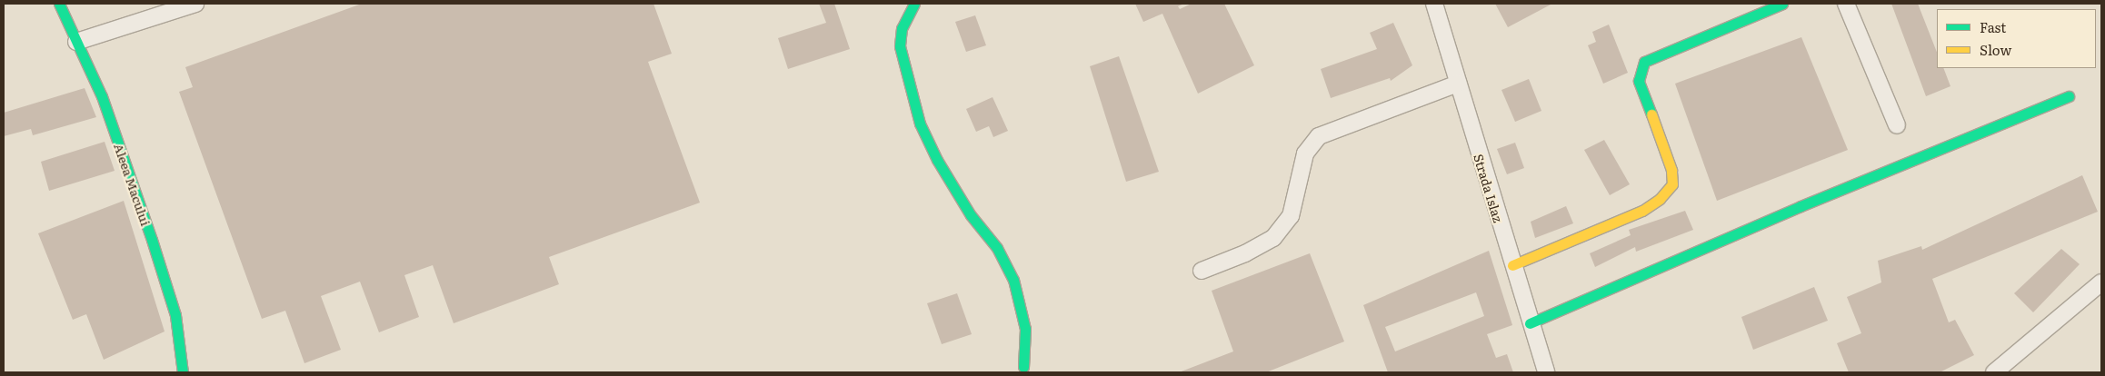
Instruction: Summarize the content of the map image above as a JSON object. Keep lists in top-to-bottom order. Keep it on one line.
{"streets":{"street":["Aleea Macului","Strada Islaz"]},"legend":["Fast","Slow"]}
